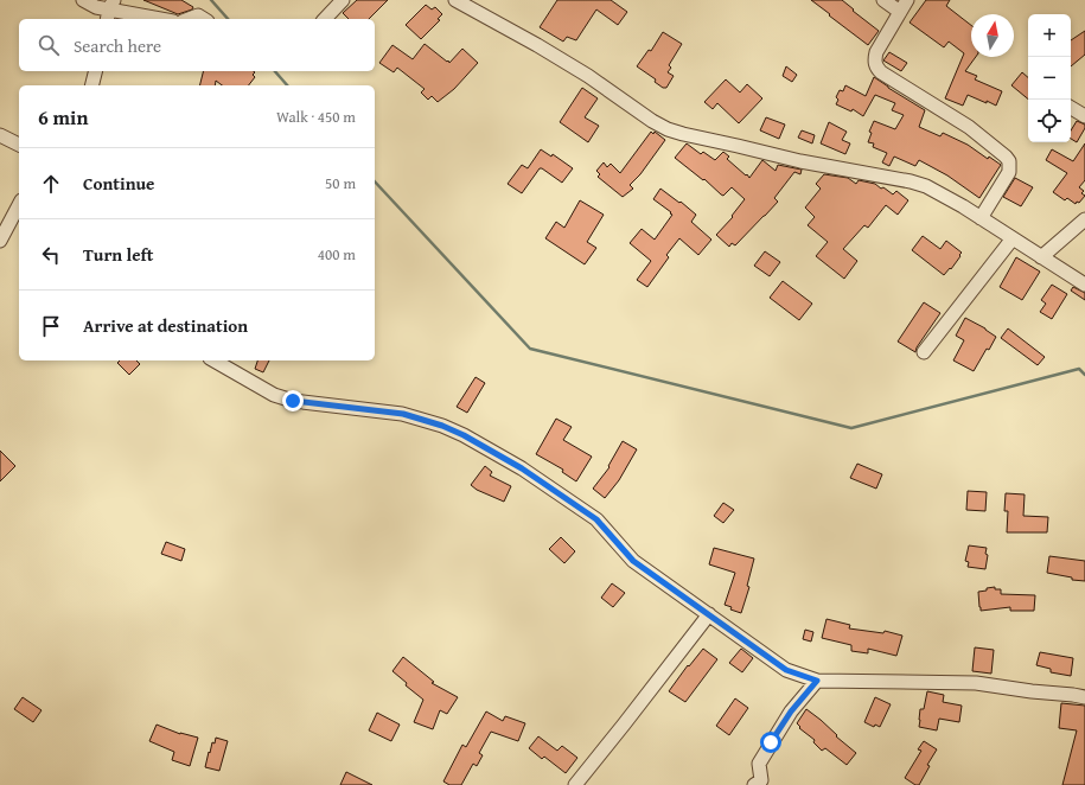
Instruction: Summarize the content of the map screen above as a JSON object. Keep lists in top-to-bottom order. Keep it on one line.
{"north":"top","page":{"map_buttons":["+","−"],"search":"Search here","heading":["6 min","Walk · 450 m"],"list":[["Continue","50 m"],["Turn left","400 m"],"Arrive at destination"]}}
